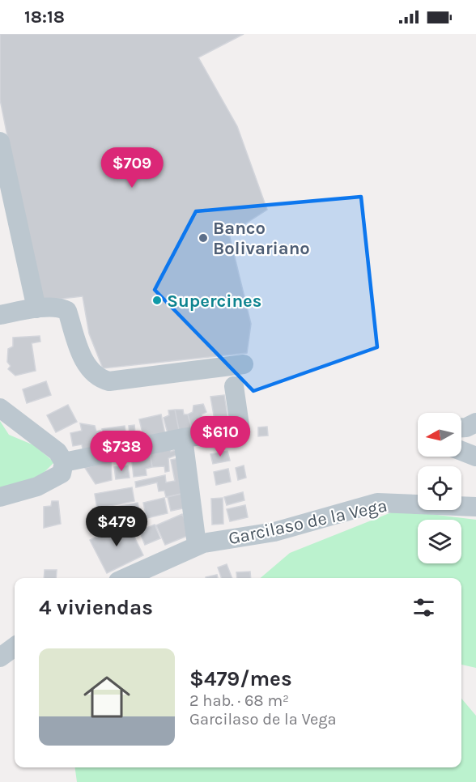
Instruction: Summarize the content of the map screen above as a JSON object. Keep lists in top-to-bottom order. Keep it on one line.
{"streets":{"street":["Garcilaso de la Vega"]},"places":["Banco Bolivariano","Supercines"],"north":"left","page":{"status":"18:18","price":["$709","$610","$738","$479"],"heading":"4 viviendas","list":[{"name":"$479/mes","note":"2 hab. · 68 m² · Garcilaso de la Vega"}]}}
